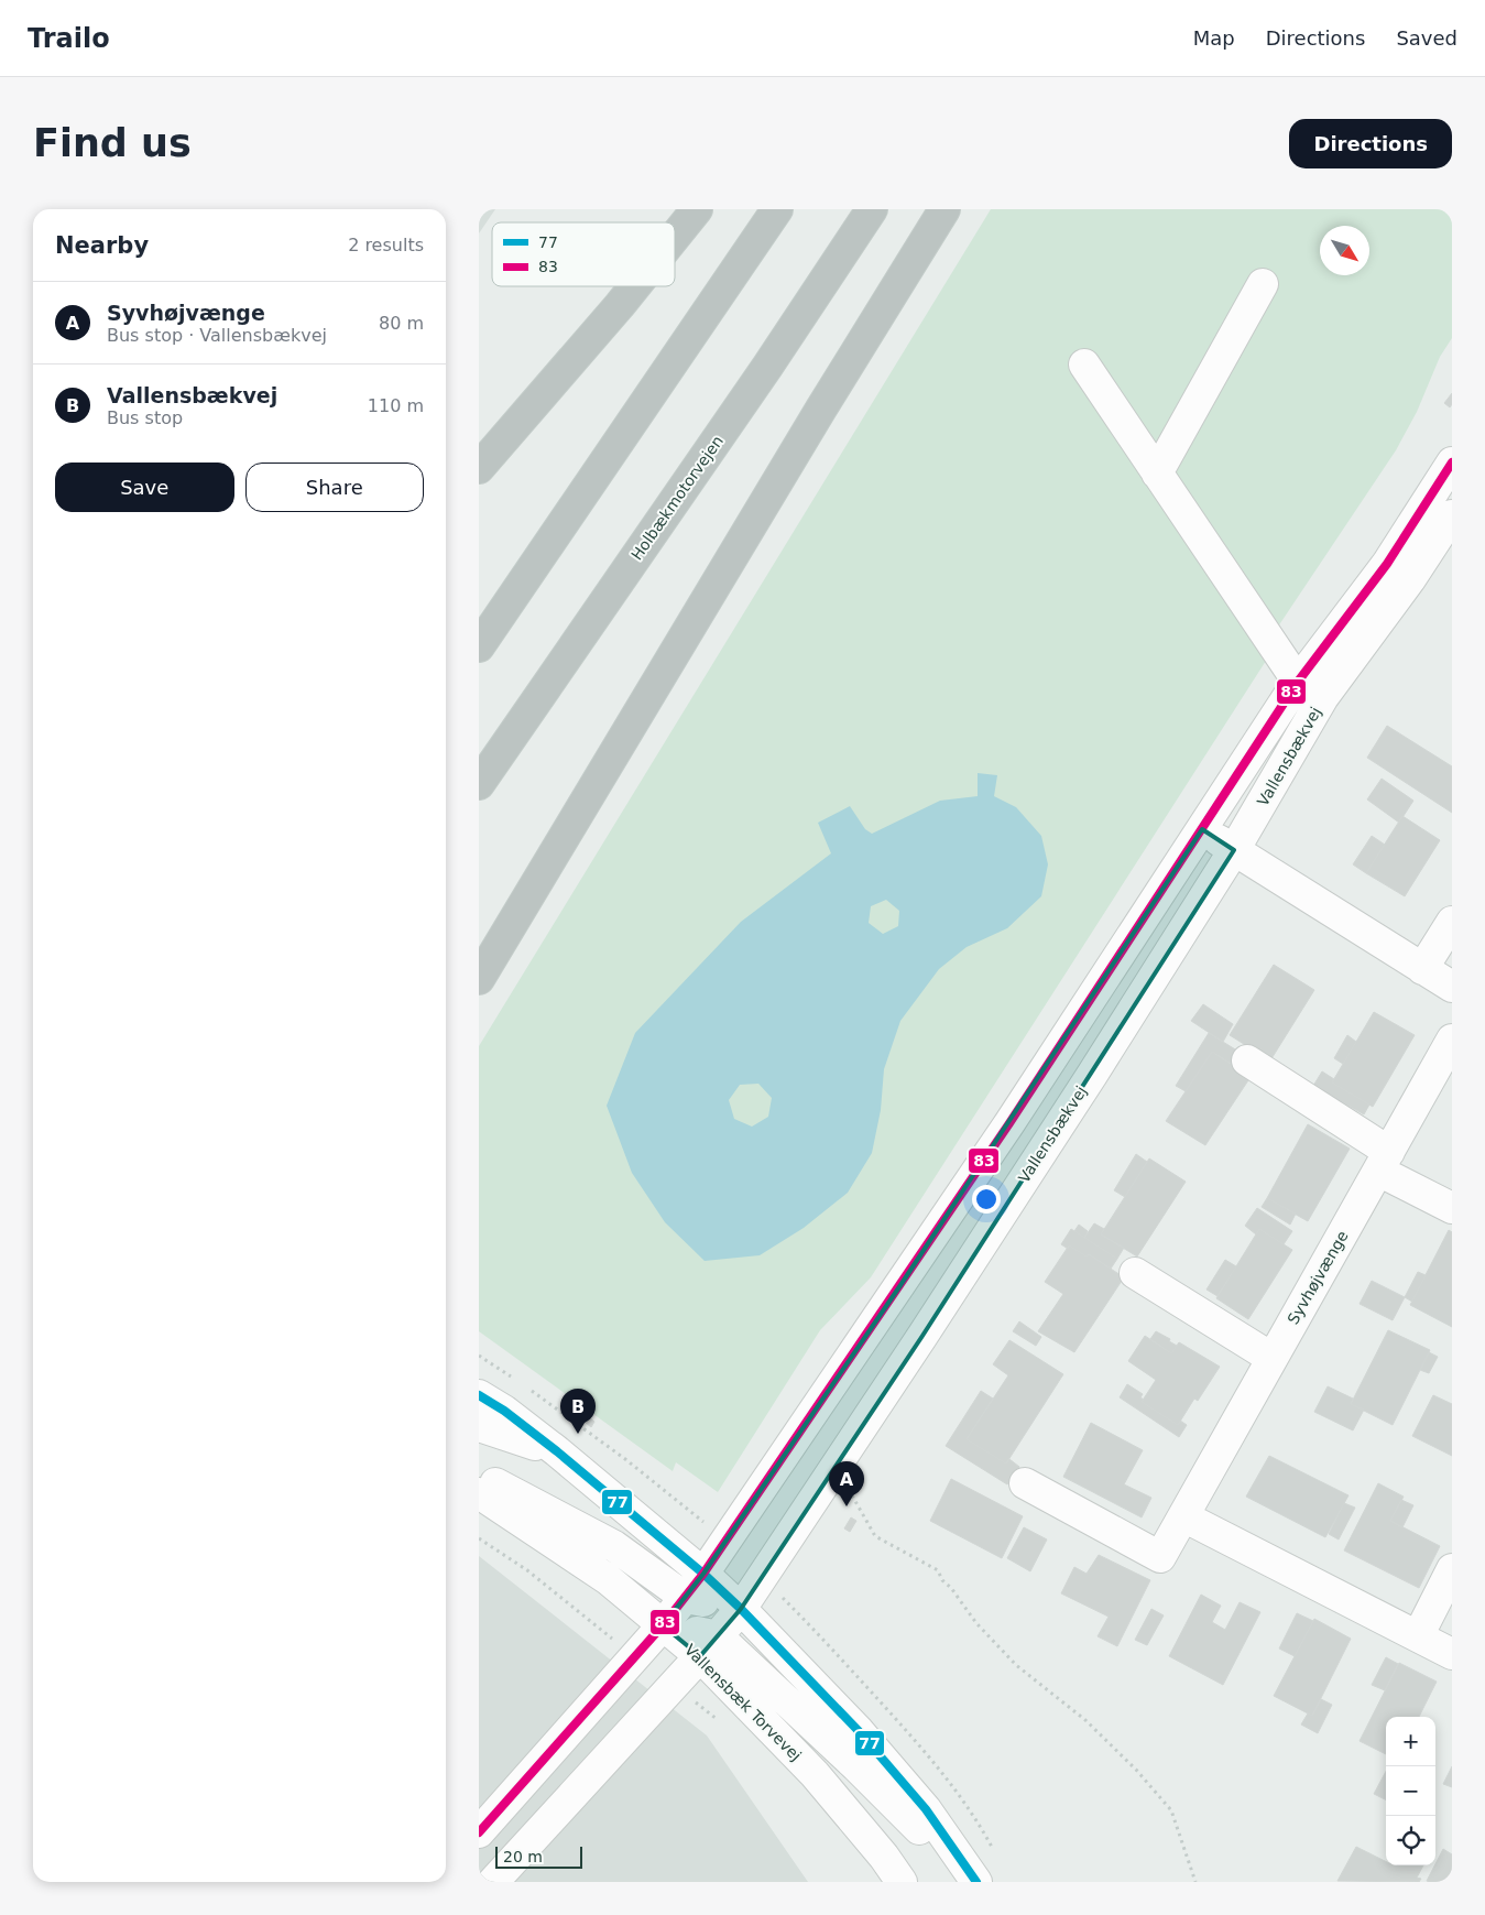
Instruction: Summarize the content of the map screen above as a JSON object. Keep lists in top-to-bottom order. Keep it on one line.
{"streets":{"highway":["Holbækmotorvejen"],"street":["Vallensbækvej","Syvhøjvænge","Vallensbæk Torvevej"]},"crossings":[["Vallensbækvej","Vallensbæk Torvevej"]],"lines":["transit line 83","transit line 77"],"legend":["77","83"],"scale_bar":"20 m","north":"bottom right","page":{"header":"Trailo","nav":["Map","Directions","Saved"],"buttons":["Directions",["Save","Share"]],"title":"Find us","heading":["Nearby","2 results"],"list":[{"mark":"A","name":"Syvhøjvænge","note":"Bus stop · Vallensbækvej","value":"80 m"},{"mark":"B","name":"Vallensbækvej","note":"Bus stop","value":"110 m"}],"pins":["B","A"],"map_buttons":["+","−"],"scale":"20 m"}}
